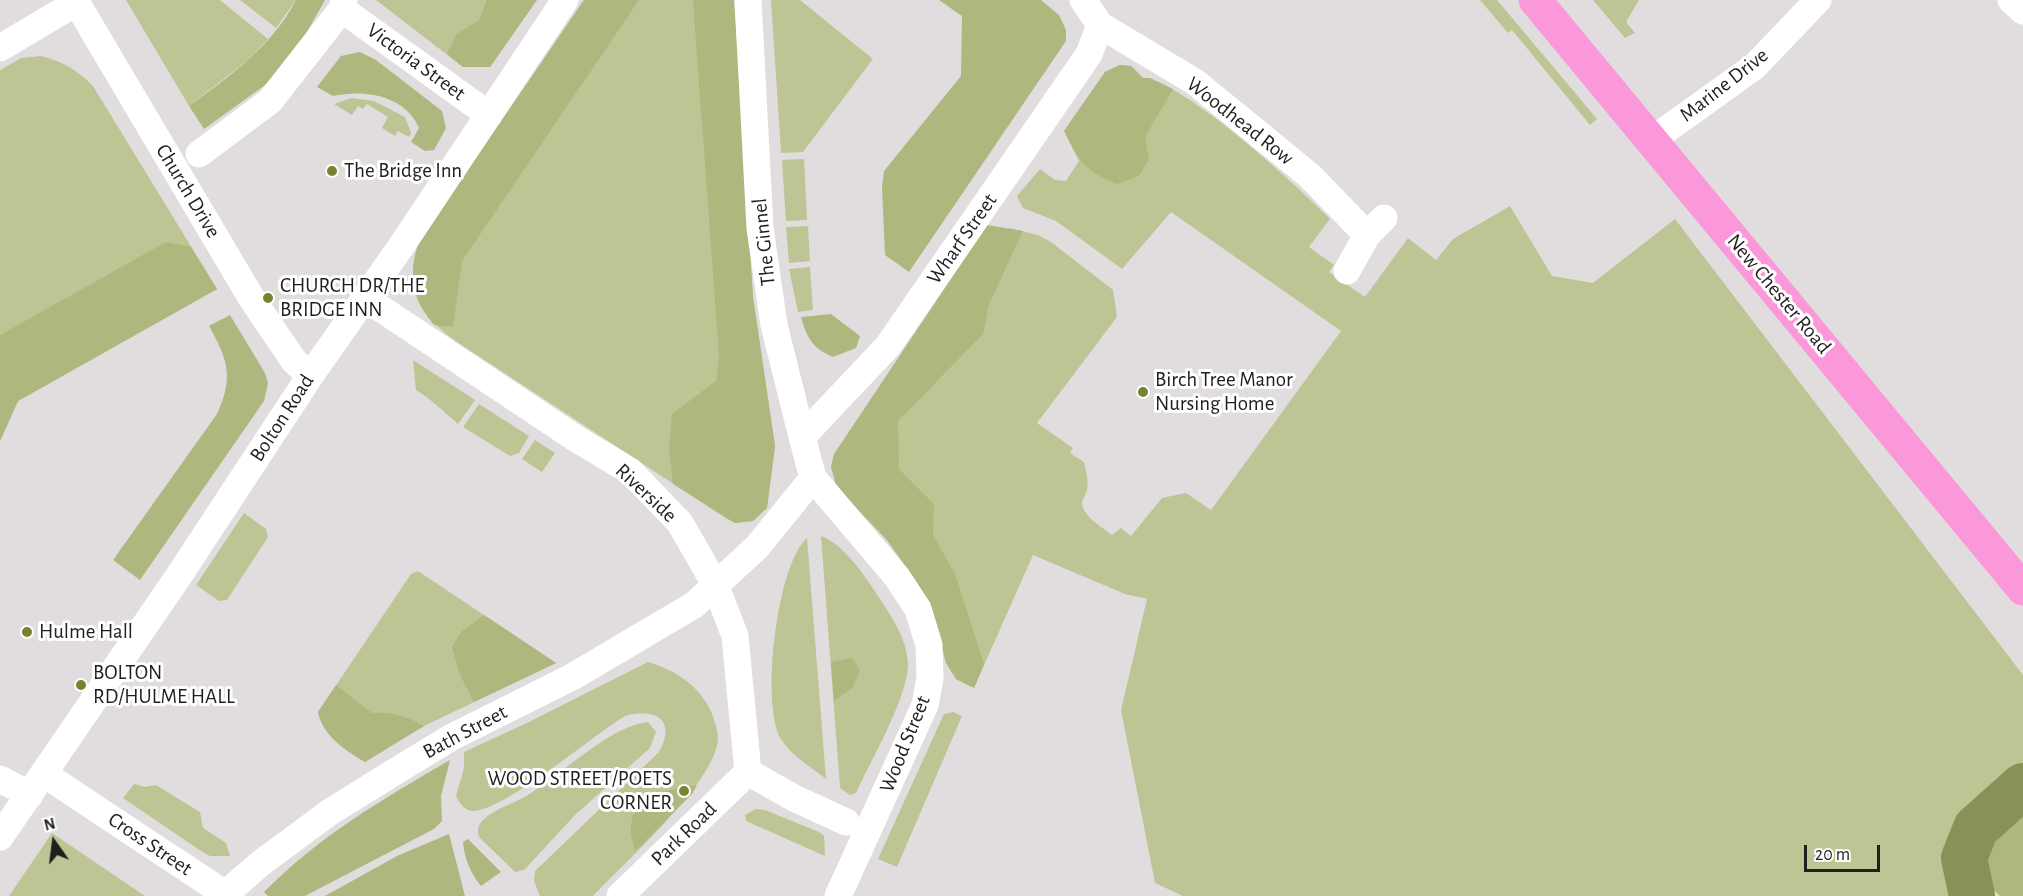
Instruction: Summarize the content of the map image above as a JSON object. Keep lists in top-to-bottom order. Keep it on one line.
{"streets":{"highway":["New Chester Road"],"street":["Victoria Street","Marine Drive","Woodhead Row","Church Drive","Wharf Street","The Ginnel","Bolton Road","Riverside","Bath Street","Wood Street","Park Road","Cross Street"]},"crossings":[["Victoria Street","Bolton Road"],["Marine Drive","New Chester Road"],["Woodhead Row","Wharf Street"],["Church Drive","Bolton Road"],["Wharf Street","The Ginnel"],["The Ginnel","Wood Street"],["Bolton Road","Riverside"],["Bolton Road","Cross Street"],["Riverside","Bath Street"],["Riverside","Park Road"],["Bath Street","Cross Street"]],"places":["The Bridge Inn","CHURCH DR/THE BRIDGE INN","Birch Tree Manor Nursing Home","Hulme Hall","BOLTON RD/HULME HALL","WOOD STREET/POETS CORNER"],"scale_bar":"20 m","north":"top"}
